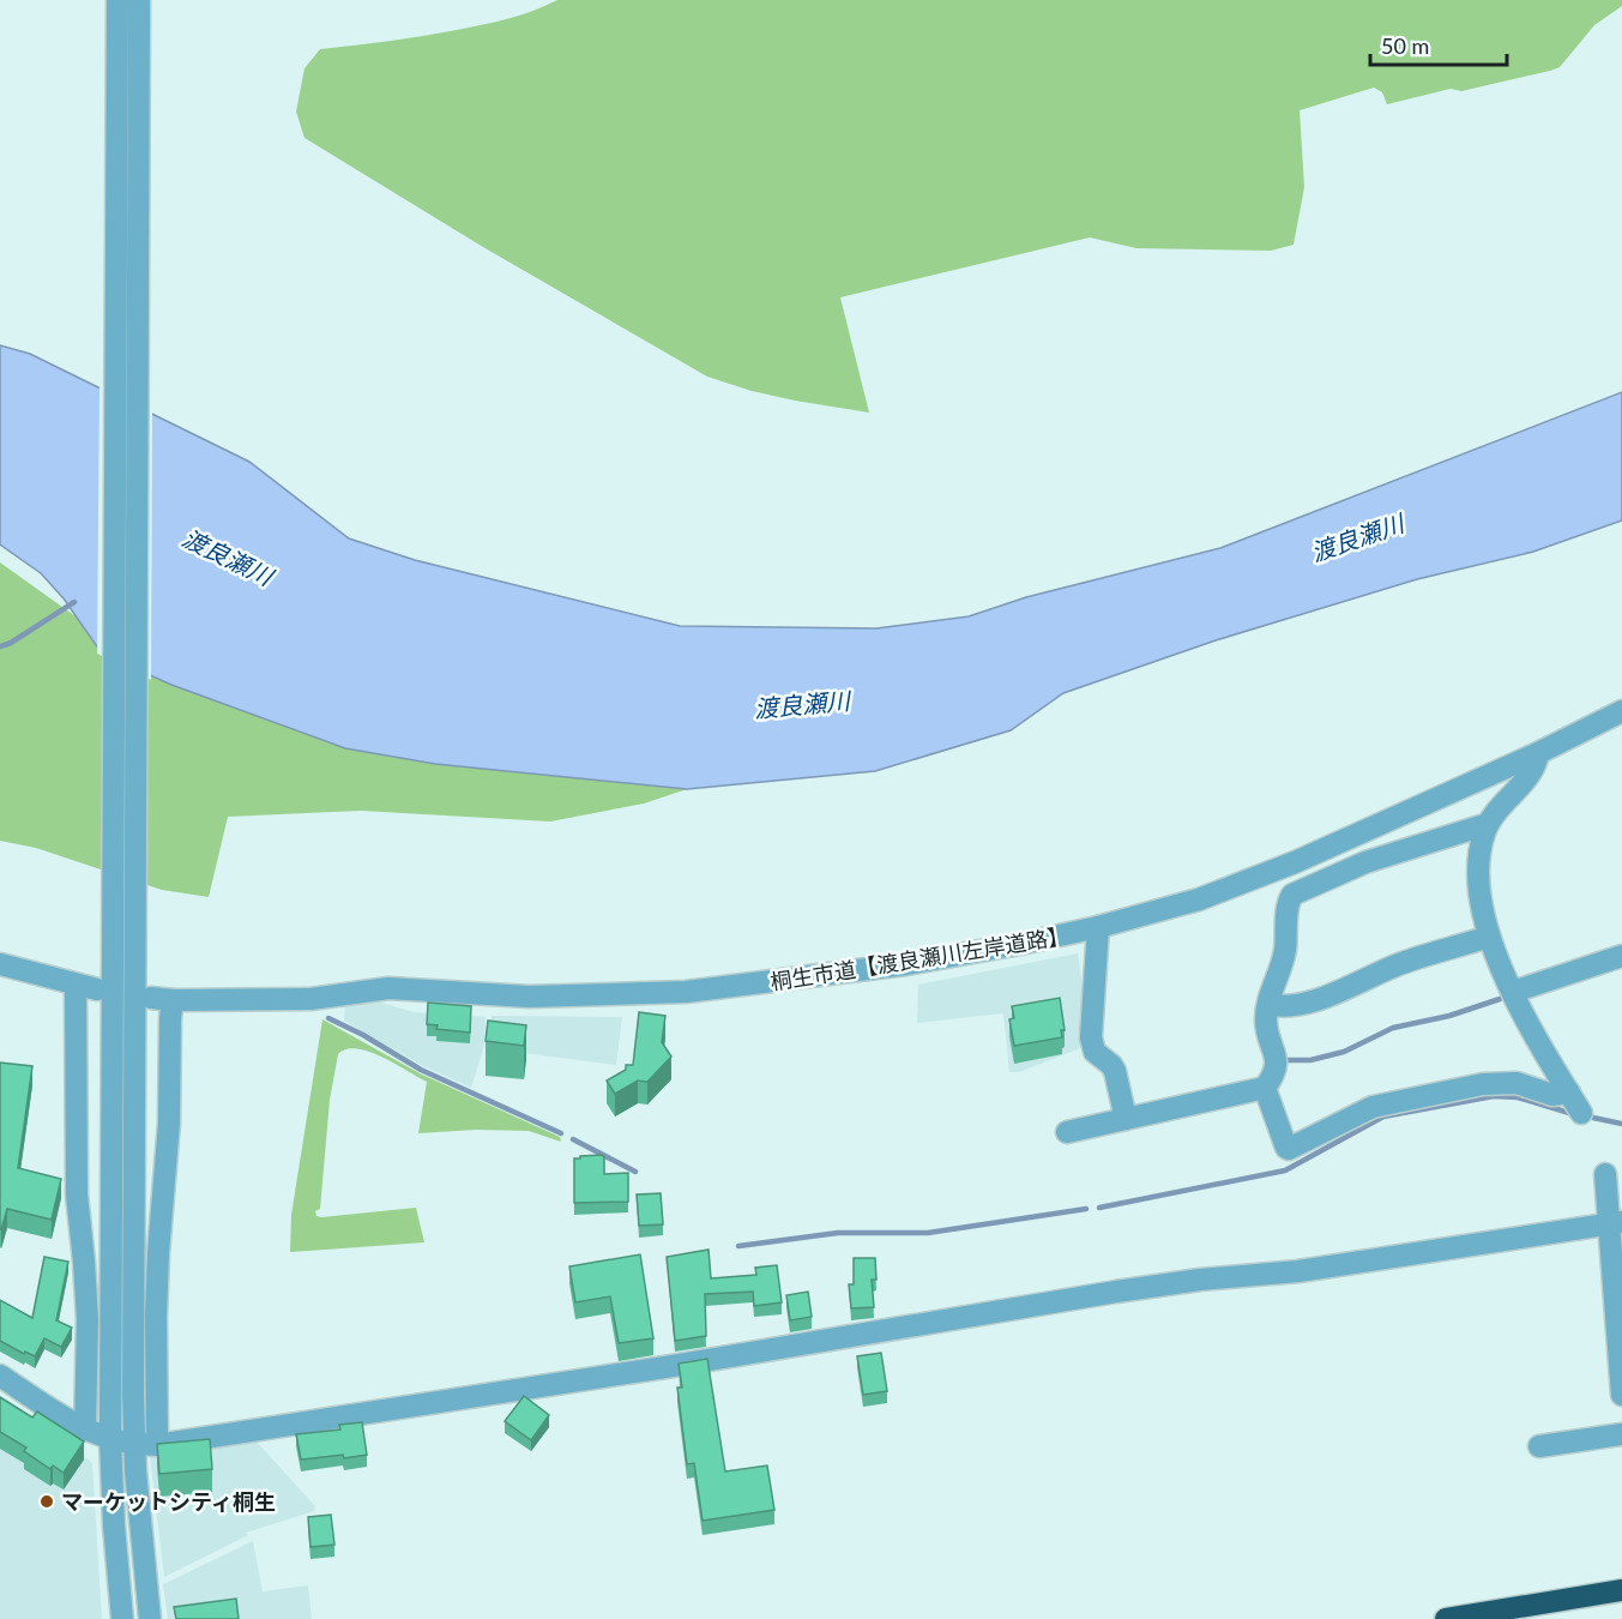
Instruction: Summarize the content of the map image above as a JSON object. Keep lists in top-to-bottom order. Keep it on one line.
{"streets":{"street":["桐生市道【渡良瀬川左岸道路】"]},"water":["渡良瀬川"],"places":["マーケットシティ桐生"],"scale_bar":"50 m"}
